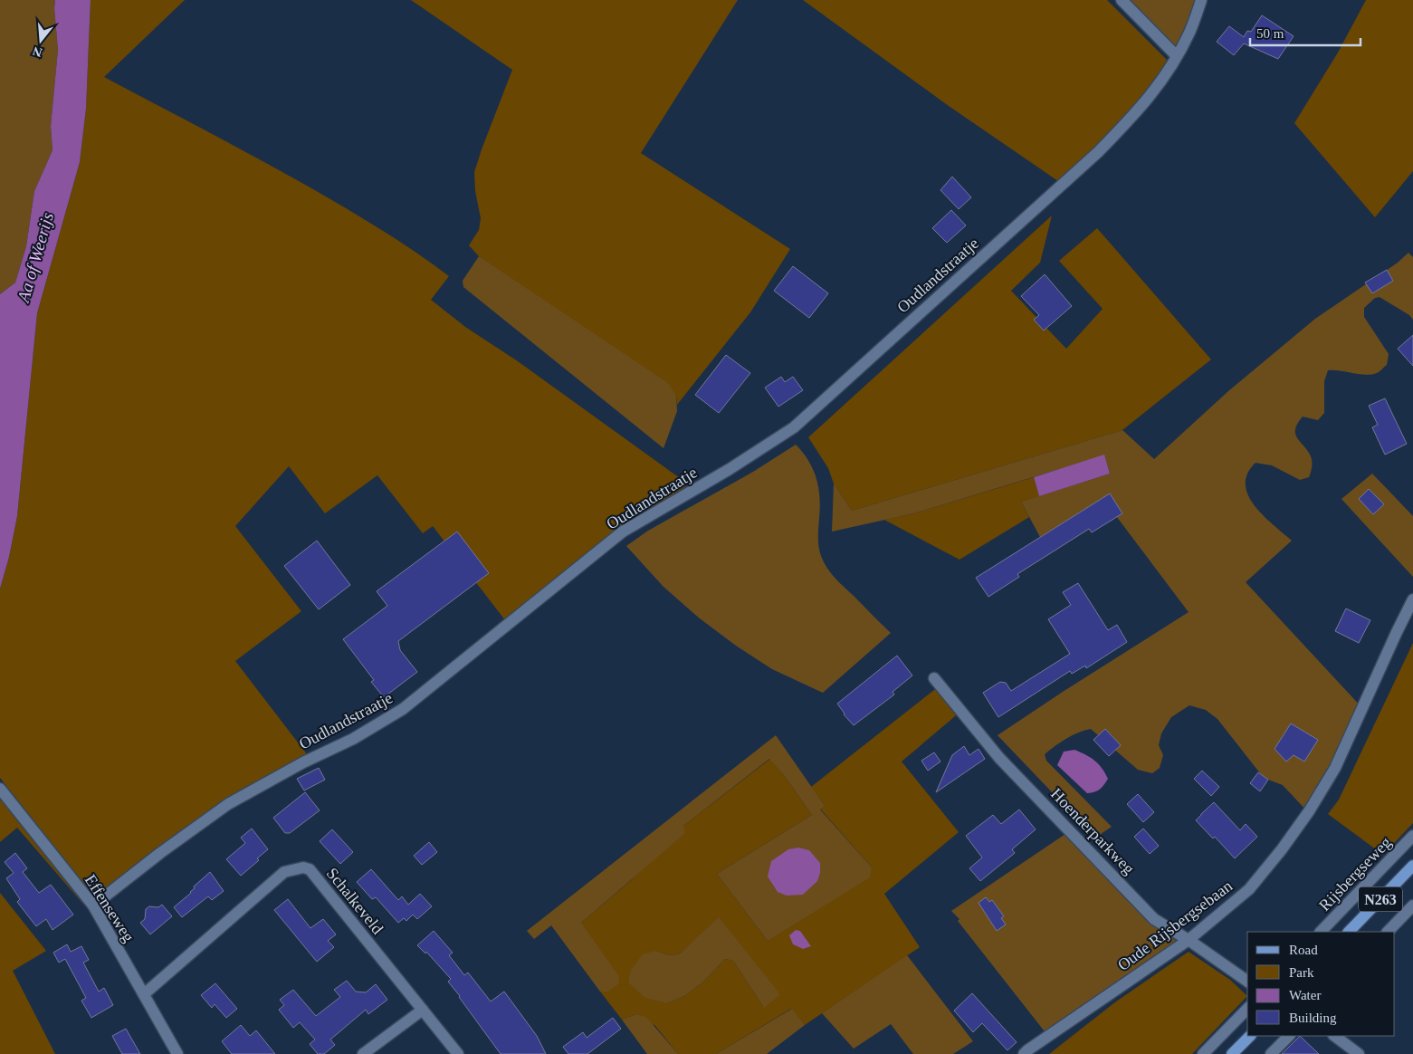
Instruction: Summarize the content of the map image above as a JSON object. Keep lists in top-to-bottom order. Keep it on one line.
{"streets":{"main road":["N263"],"street":["Oudlandstraatje","Hoenderparkweg","Rijsbergseweg","Schalkeveld","Effenseweg","Oude Rijsbergsebaan"]},"crossings":[["Oudlandstraatje","Effenseweg"],["Hoenderparkweg","Oude Rijsbergsebaan"],["Schalkeveld","Effenseweg"]],"water":["Aa of Weerijs"],"legend":["Road","Park","Water","Building"],"scale_bar":"50 m","north":"bottom"}
